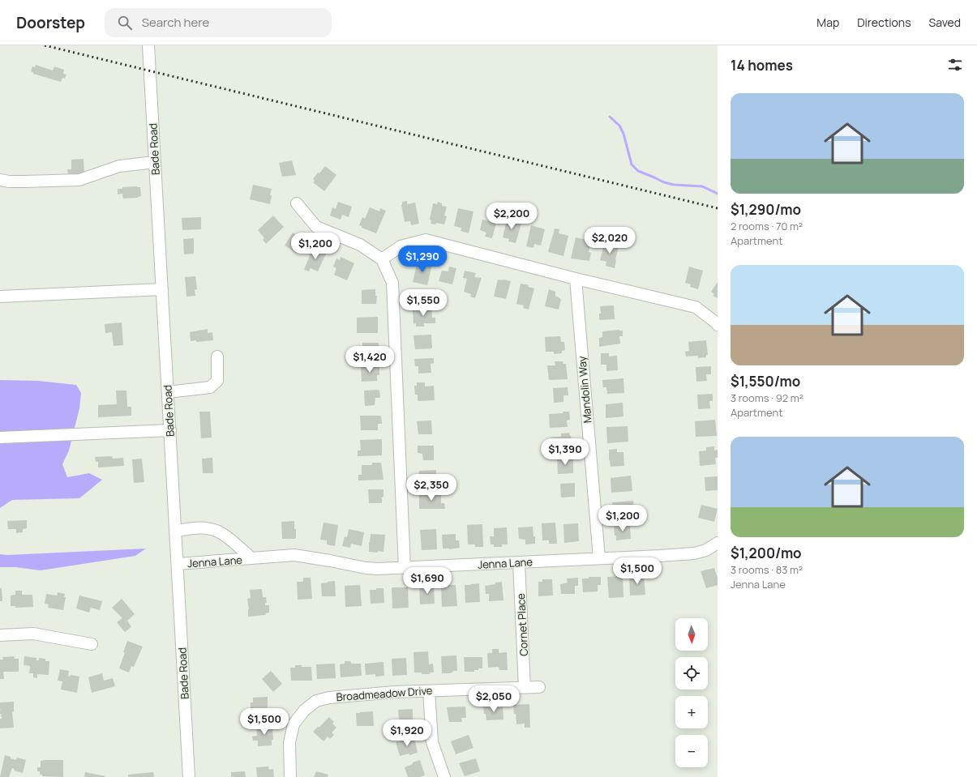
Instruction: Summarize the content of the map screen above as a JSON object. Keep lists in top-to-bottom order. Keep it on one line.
{"streets":{"street":["Bade Road","Mandolin Way","Jenna Lane","Cornet Place","Broadmeadow Drive"]},"crossings":[["Bade Road","Jenna Lane"],["Mandolin Way","Jenna Lane"],["Jenna Lane","Cornet Place"],["Cornet Place","Broadmeadow Drive"]],"north":"bottom","page":{"header":"Doorstep","search":"Search here","nav":["Map","Directions","Saved"],"heading":"14 homes","list":[{"name":"$1,290/mo","note":"2 rooms · 70 m² · Apartment"},{"name":"$1,550/mo","note":"3 rooms · 92 m² · Apartment"},{"name":"$1,200/mo","note":"3 rooms · 83 m² · Jenna Lane"}],"price":["$2,200","$2,020","$1,200","$1,290","$1,550","$1,420","$1,390","$2,350","$1,200","$1,500","$1,690","$2,050","$1,500","$1,920"],"map_buttons":["+","−"]}}
